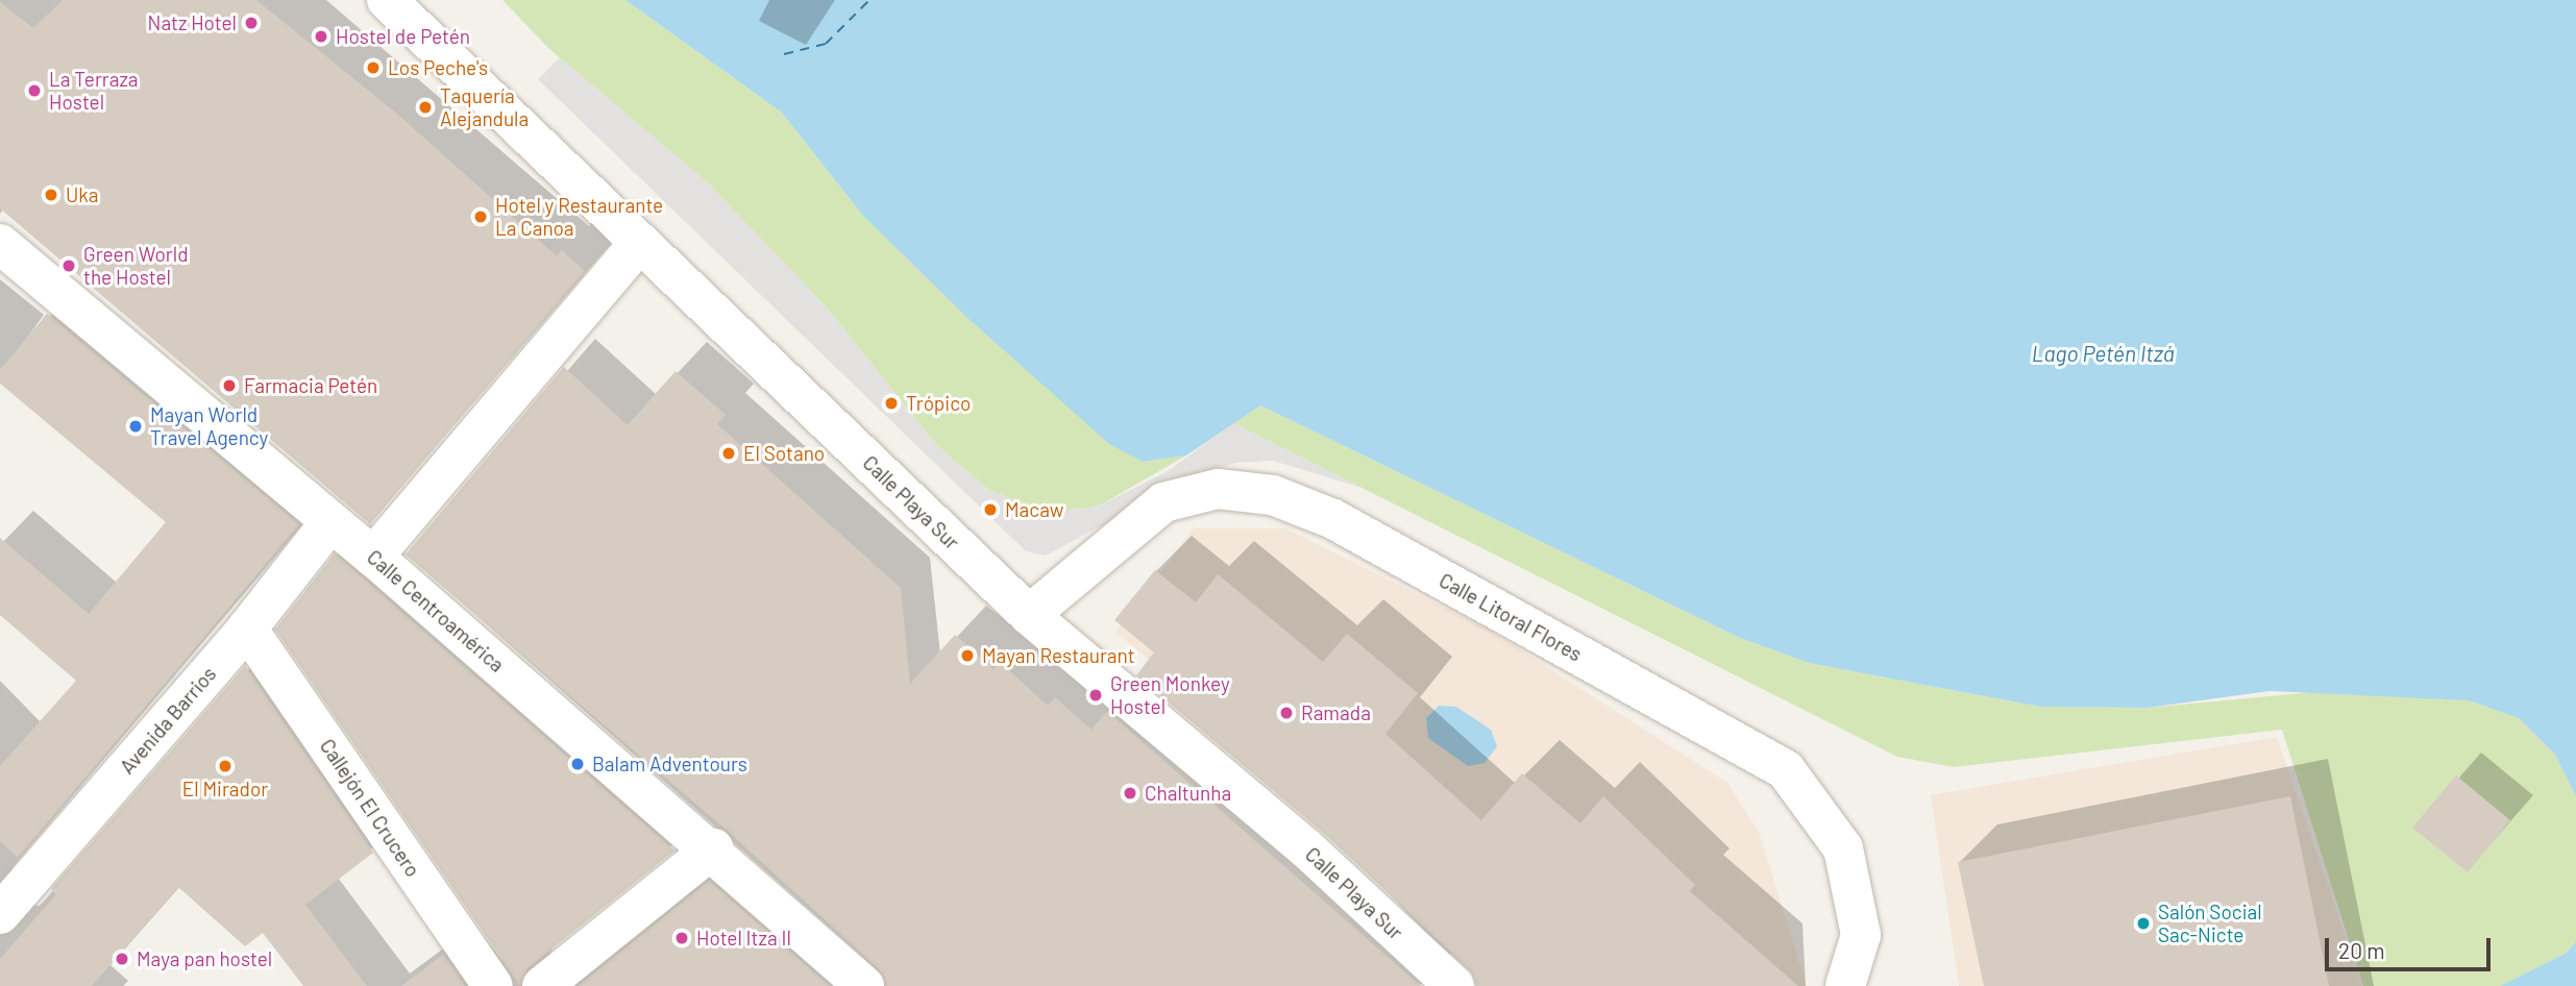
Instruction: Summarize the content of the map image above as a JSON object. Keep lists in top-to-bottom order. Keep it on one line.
{"streets":{"street":["Calle Playa Sur","Calle Centroamérica","Calle Litoral Flores","Avenida Barrios","Callejón El Crucero"]},"crossings":[["Calle Playa Sur","Calle Litoral Flores"],["Calle Centroamérica","Avenida Barrios"],["Avenida Barrios","Callejón El Crucero"]],"water":["Lago Petén Itzá"],"places":["Natz Hotel","Hostel de Petén","Los Peche's","La Terraza Hostel","Taquería Alejandula","Uka","Hotel y Restaurante La Canoa","Green World the Hostel","Farmacia Petén","Trópico","Mayan World Travel Agency","El Sotano","Macaw","Mayan Restaurant","Green Monkey Hostel","Ramada","Balam Adventours","El Mirador","Chaltunha","Salón Social Sac-Nicte","Hotel Itza II","Maya pan hostel"],"scale_bar":"20 m"}
